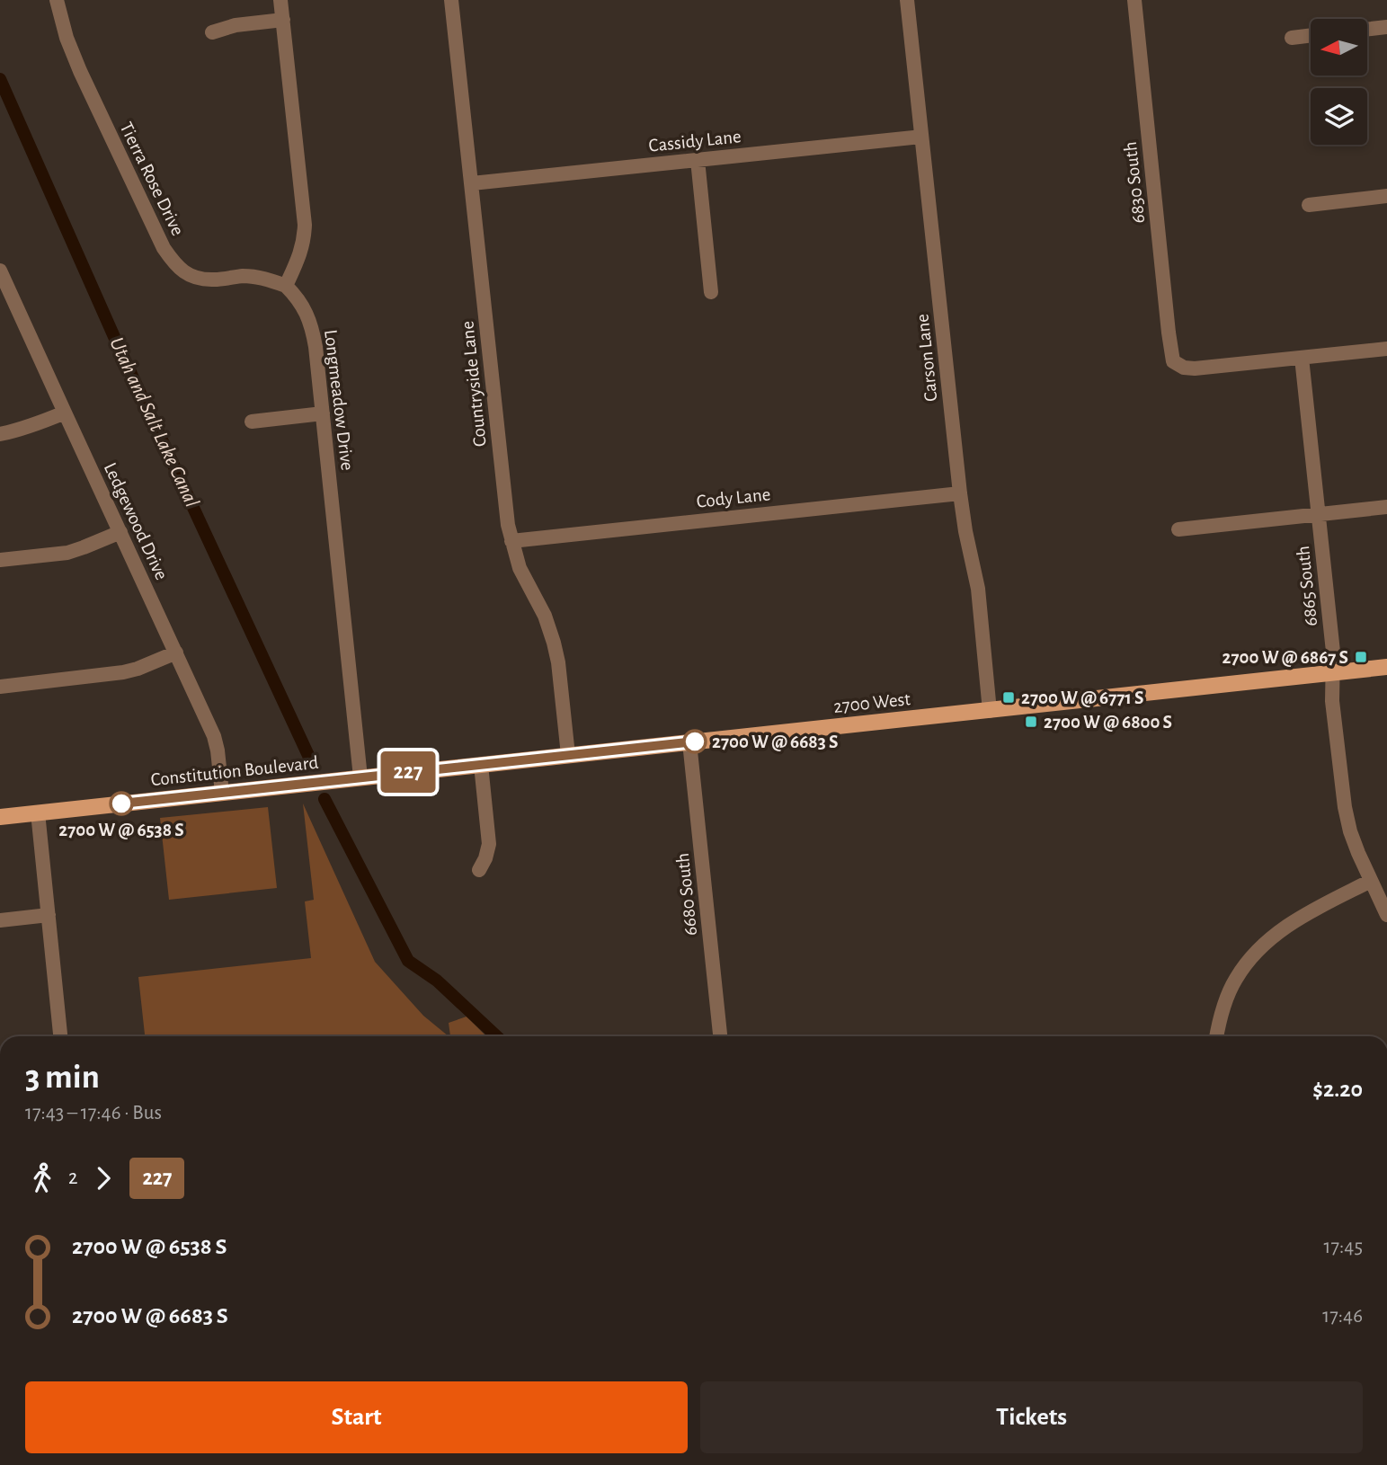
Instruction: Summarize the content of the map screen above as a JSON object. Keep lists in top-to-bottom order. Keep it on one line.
{"streets":{"main road":["2700 West","Constitution Boulevard"],"street":["Cassidy Lane","Tierra Rose Drive","6830 South","Carson Lane","Countryside Lane","Longmeadow Drive","Cody Lane","Ledgewood Drive","6865 South","6680 South"]},"crossings":[["Cassidy Lane","Carson Lane"],["Cassidy Lane","Countryside Lane"],["Tierra Rose Drive","Longmeadow Drive"],["6830 South","6865 South"],["Carson Lane","Cody Lane"],["Carson Lane","2700 West"],["Countryside Lane","Cody Lane"],["Countryside Lane","2700 West"],["Longmeadow Drive","2700 West"],["Longmeadow Drive","Constitution Boulevard"],["Ledgewood Drive","Constitution Boulevard"],["6865 South","2700 West"],["2700 West","Constitution Boulevard"],["2700 West","6680 South"]],"water":["Utah and Salt Lake Canal"],"places":{"transit":["2700 W @ 6867 S","2700 W @ 6771 S","2700 W @ 6800 S"],"other":["2700 W @ 6683 S","2700 W @ 6538 S"]},"lines":["bus line 227"],"north":"left","page":{"on_map":"227","heading":["3 min","17:43 – 17:46 · Bus","$2.20"],"legs":["2","227"],"list":[{"name":"2700 W @ 6538 S","value":"17:45"},{"name":"2700 W @ 6683 S","value":"17:46"}],"buttons":["Start","Tickets"]}}
